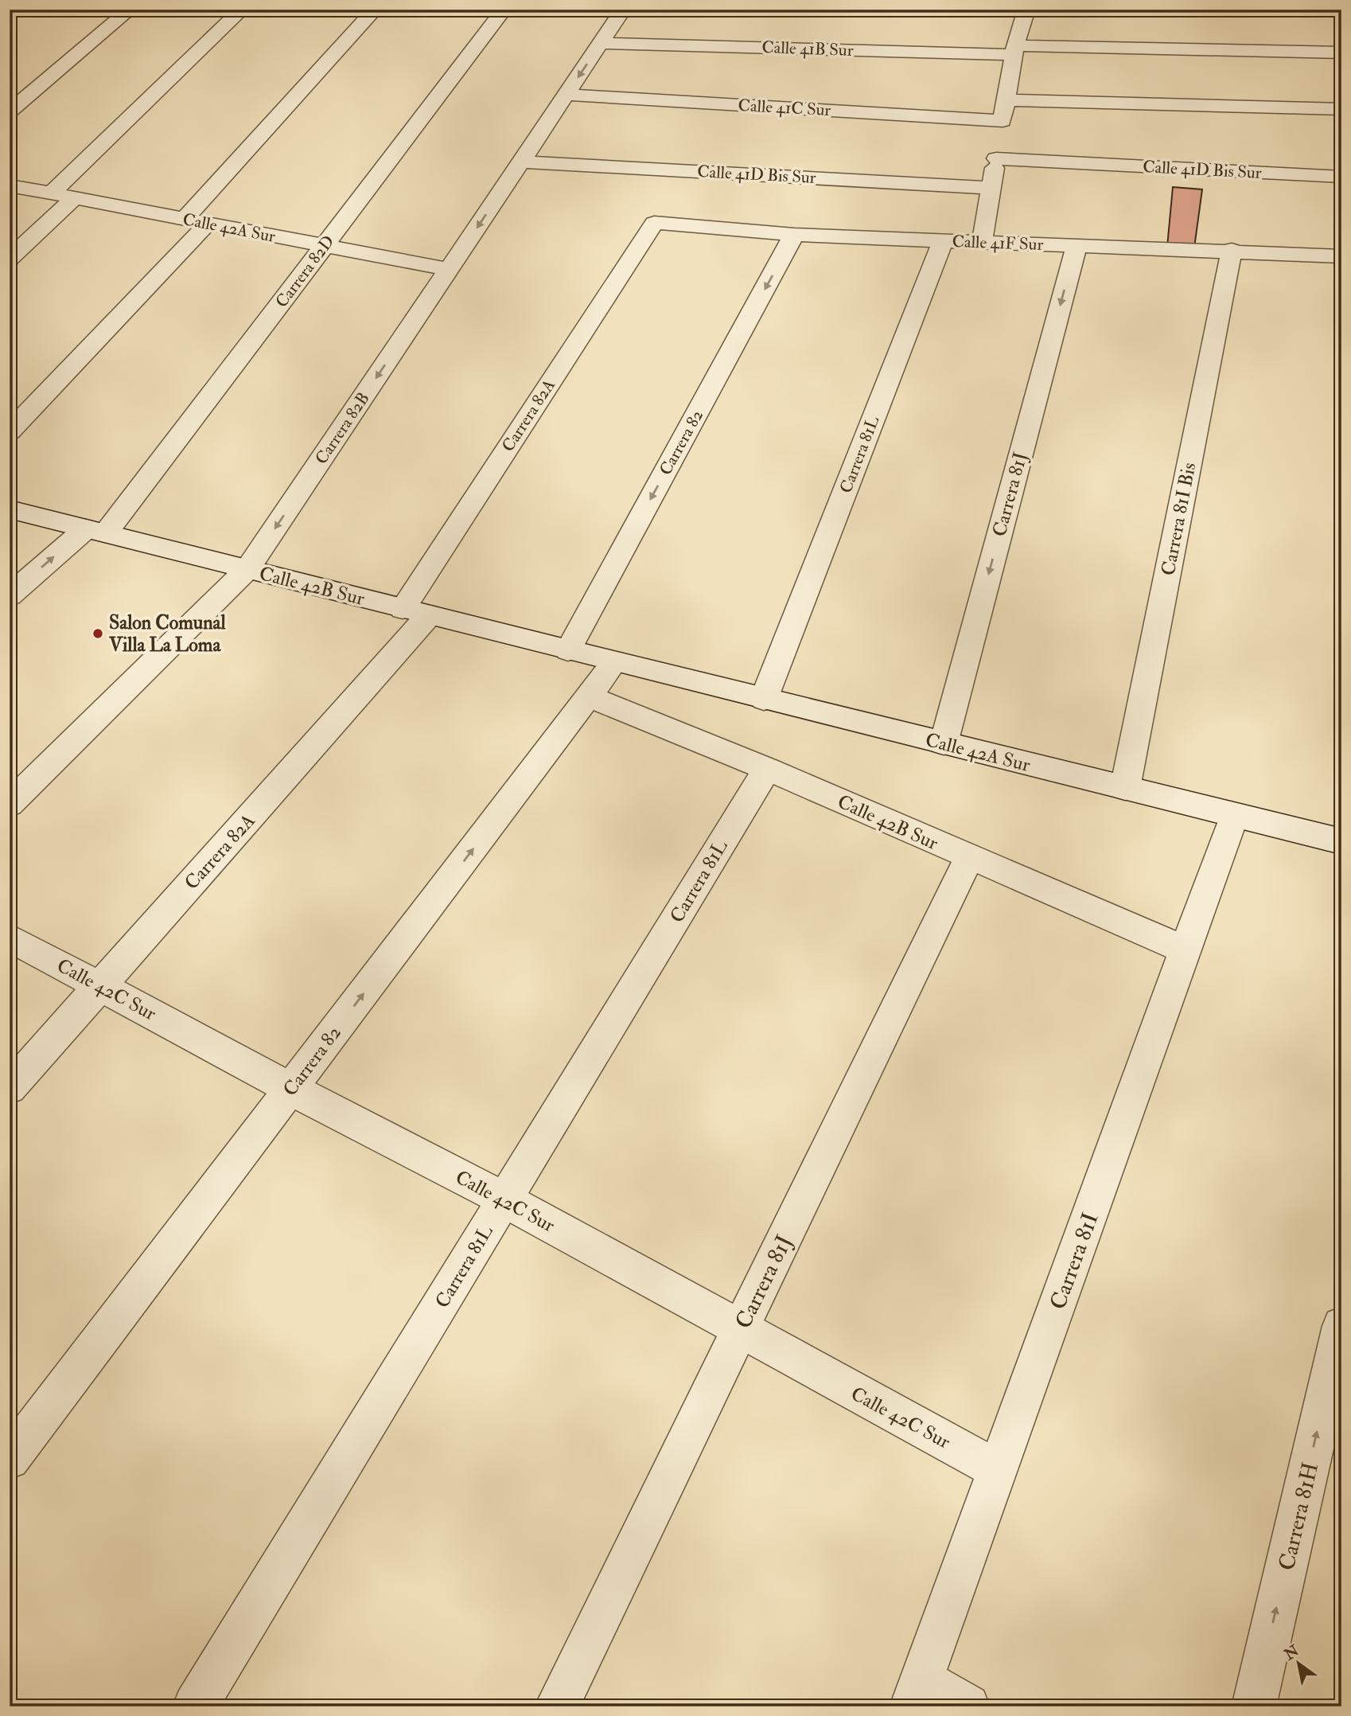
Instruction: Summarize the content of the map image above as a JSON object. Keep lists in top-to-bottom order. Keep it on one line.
{"streets":{"street":["Calle 41B Sur","Calle 41C Sur","Calle 41D Bis Sur","Calle 42A Sur","Calle 41F Sur","Carrera 82D","Carrera 82A","Carrera 82B","Carrera 82","Carrera 81L","Carrera 81J","Carrera 81I Bis","Calle 42B Sur","Calle 42C Sur","Carrera 81I","Carrera 81H"]},"crossings":[["Calle 41B Sur","Carrera 82B"],["Calle 41C Sur","Carrera 82B"],["Calle 41D Bis Sur","Carrera 82B"],["Calle 42A Sur","Carrera 82D"],["Calle 42A Sur","Carrera 82B"],["Calle 42A Sur","Carrera 82"],["Calle 42A Sur","Carrera 81L"],["Calle 42A Sur","Carrera 81J"],["Calle 42A Sur","Carrera 81I Bis"],["Calle 42A Sur","Calle 42B Sur"],["Calle 42A Sur","Carrera 81I"],["Calle 41F Sur","Carrera 82A"],["Calle 41F Sur","Carrera 82"],["Calle 41F Sur","Carrera 81L"],["Calle 41F Sur","Carrera 81J"],["Calle 41F Sur","Carrera 81I Bis"],["Carrera 82D","Calle 42B Sur"],["Carrera 82A","Calle 42B Sur"],["Carrera 82A","Calle 42C Sur"],["Carrera 82B","Calle 42B Sur"],["Carrera 82","Calle 42B Sur"],["Carrera 82","Calle 42C Sur"],["Carrera 81L","Calle 42B Sur"],["Carrera 81L","Calle 42C Sur"],["Carrera 81J","Calle 42B Sur"],["Carrera 81J","Calle 42C Sur"],["Calle 42B Sur","Carrera 81I"],["Calle 42C Sur","Carrera 81I"]],"one_way":["Carrera 81J","Carrera 81H"],"places":["Salon Comunal Villa La Loma"],"north":"top left"}
